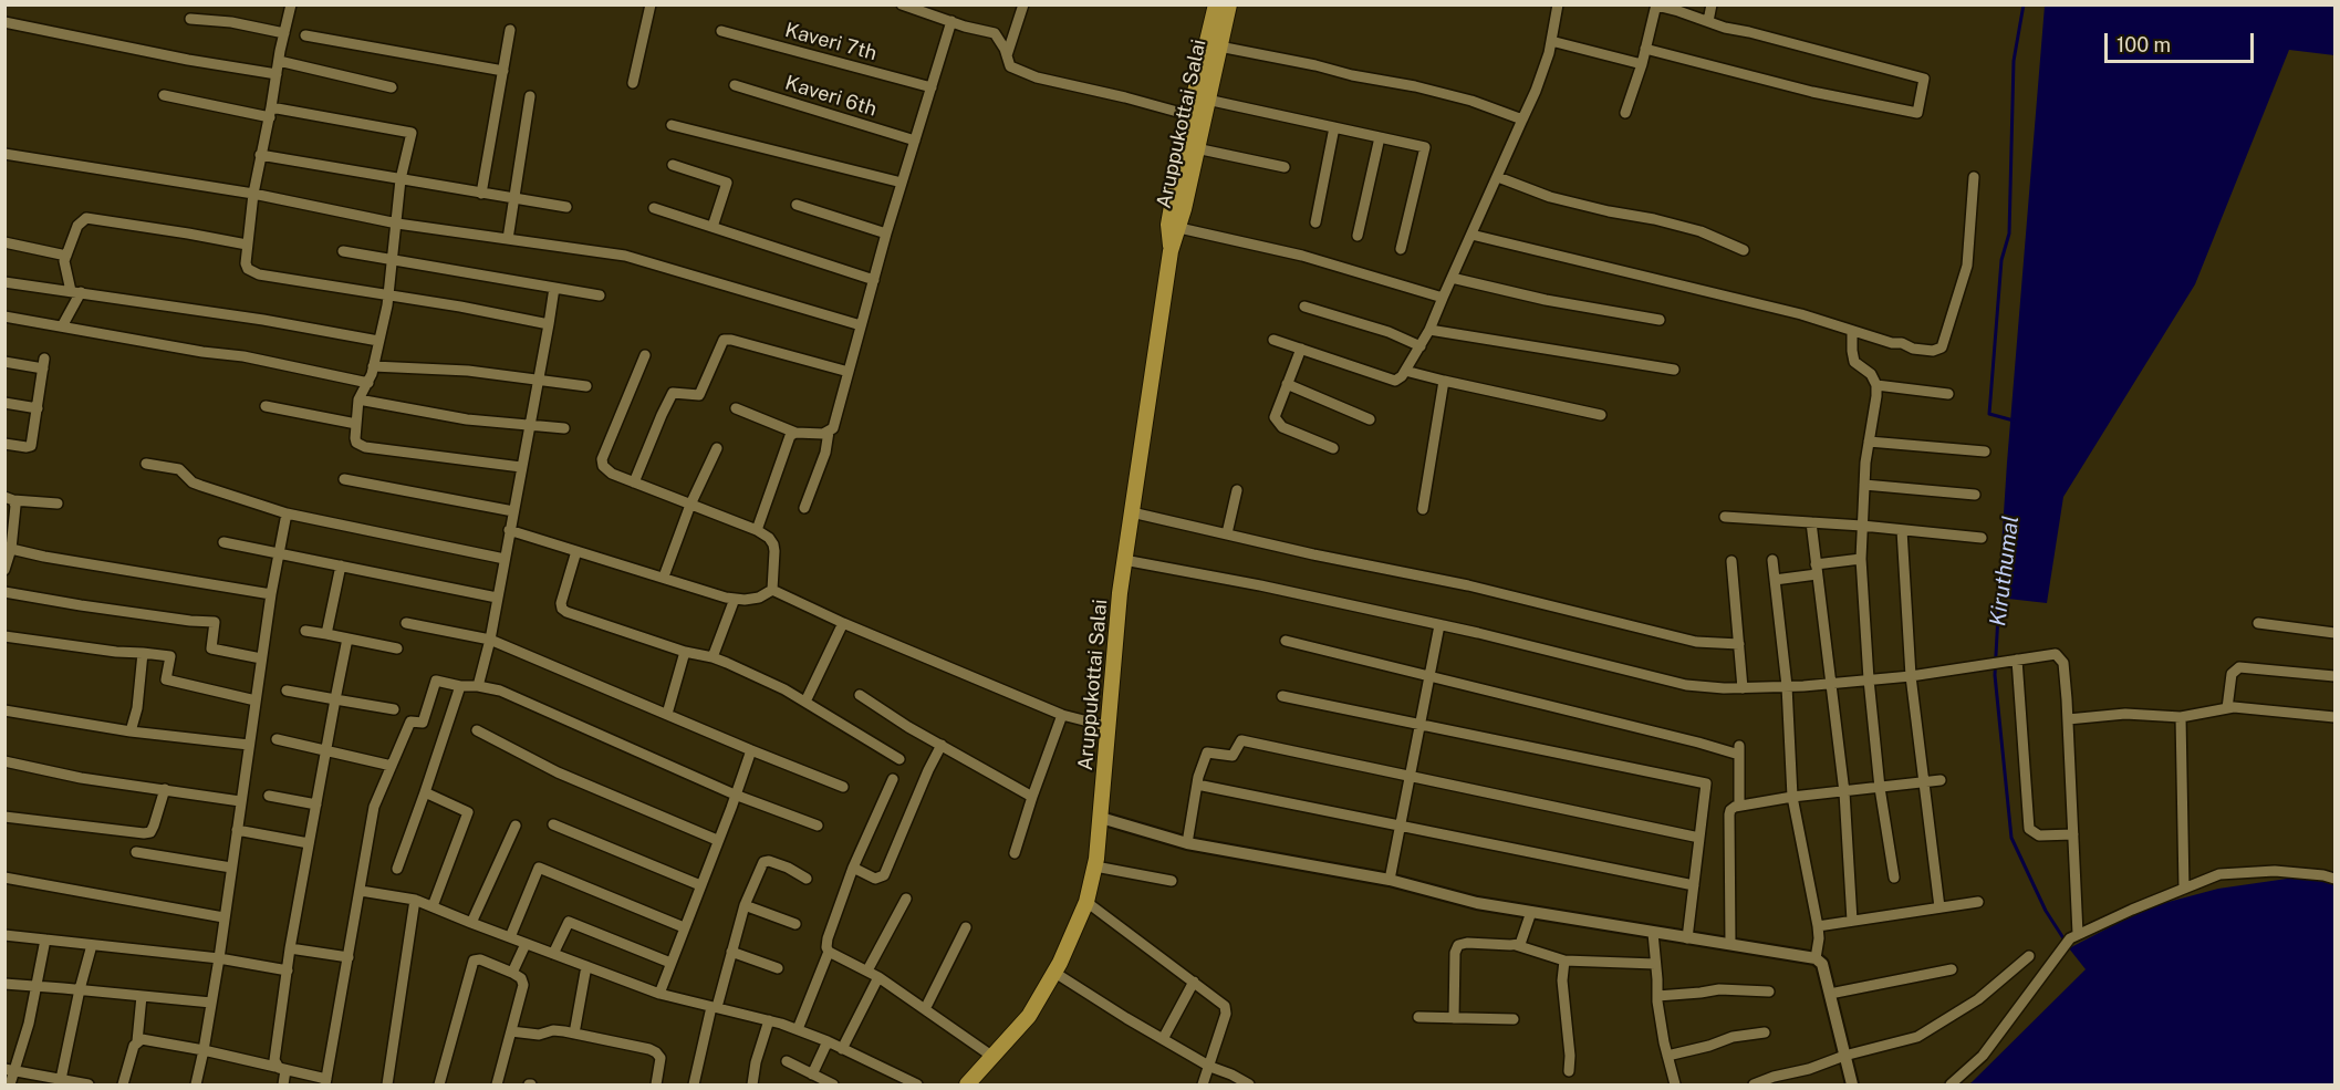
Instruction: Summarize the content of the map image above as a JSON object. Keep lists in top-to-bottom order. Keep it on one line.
{"streets":{"main road":["Aruppukottai Salai"],"street":["Kaveri 7th","Kaveri 6th"]},"water":["Kiruthumal"],"scale_bar":"100 m"}
